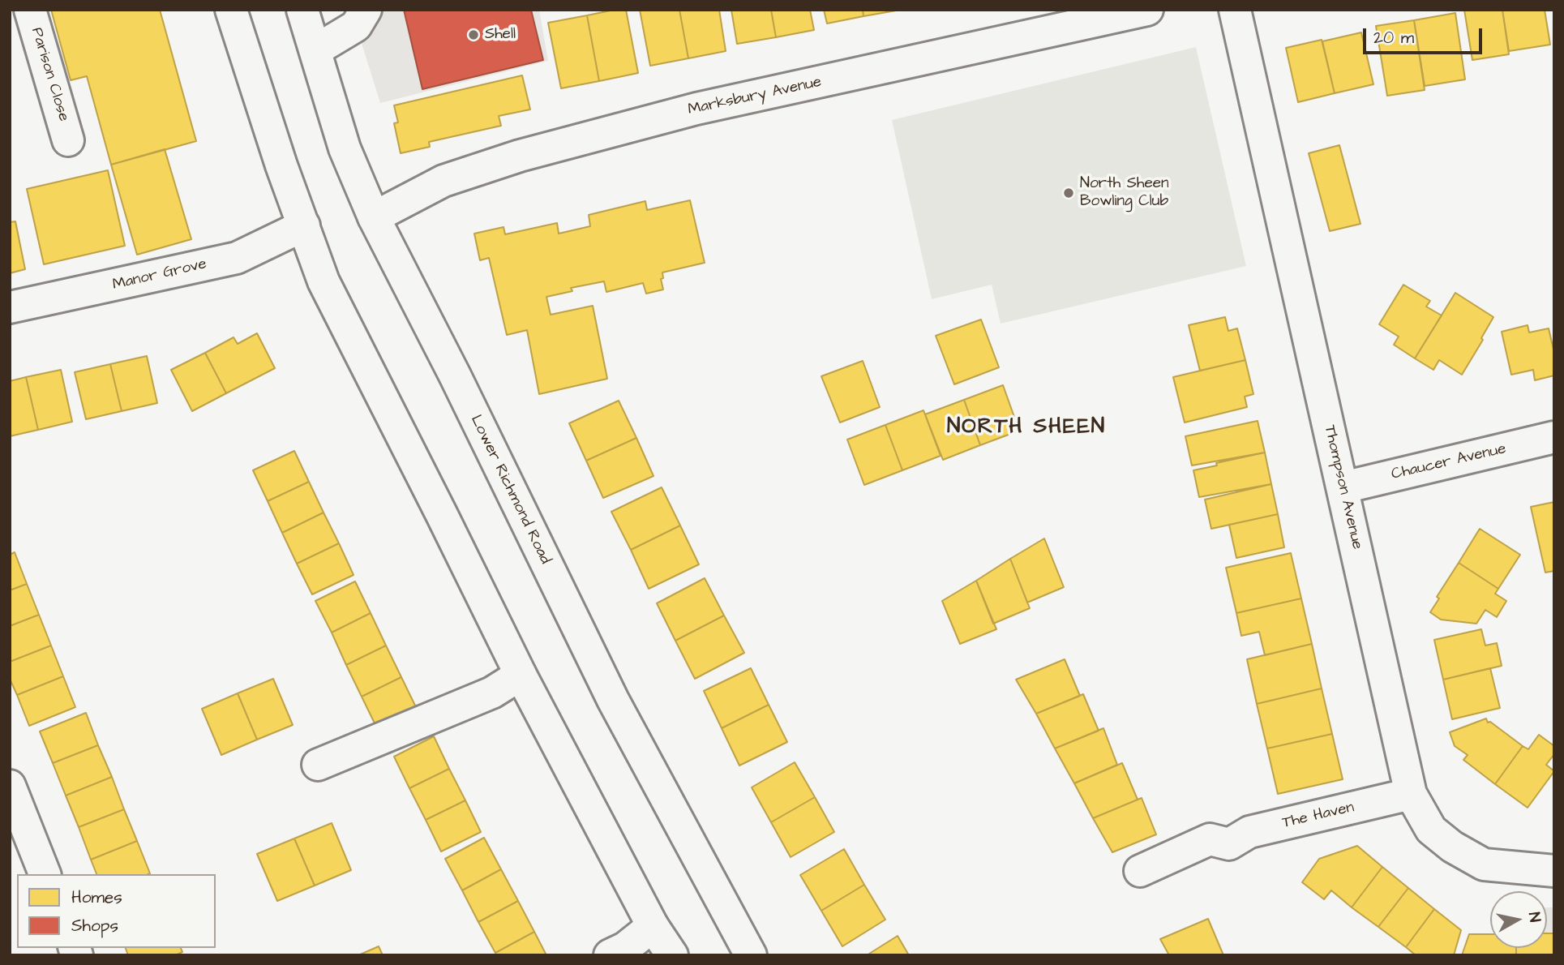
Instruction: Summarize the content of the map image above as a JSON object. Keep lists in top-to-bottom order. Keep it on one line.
{"streets":{"main road":["Parison Close","Marksbury Avenue","Manor Grove","Chaucer Avenue","Thompson Avenue","Lower Richmond Road","The Haven"]},"crossings":[["Marksbury Avenue","Lower Richmond Road"],["Chaucer Avenue","Thompson Avenue"],["Thompson Avenue","The Haven"]],"districts":["NORTH SHEEN"],"places":["Shell","North Sheen Bowling Club"],"legend":["Homes","Shops"],"scale_bar":"20 m","north":"right"}
